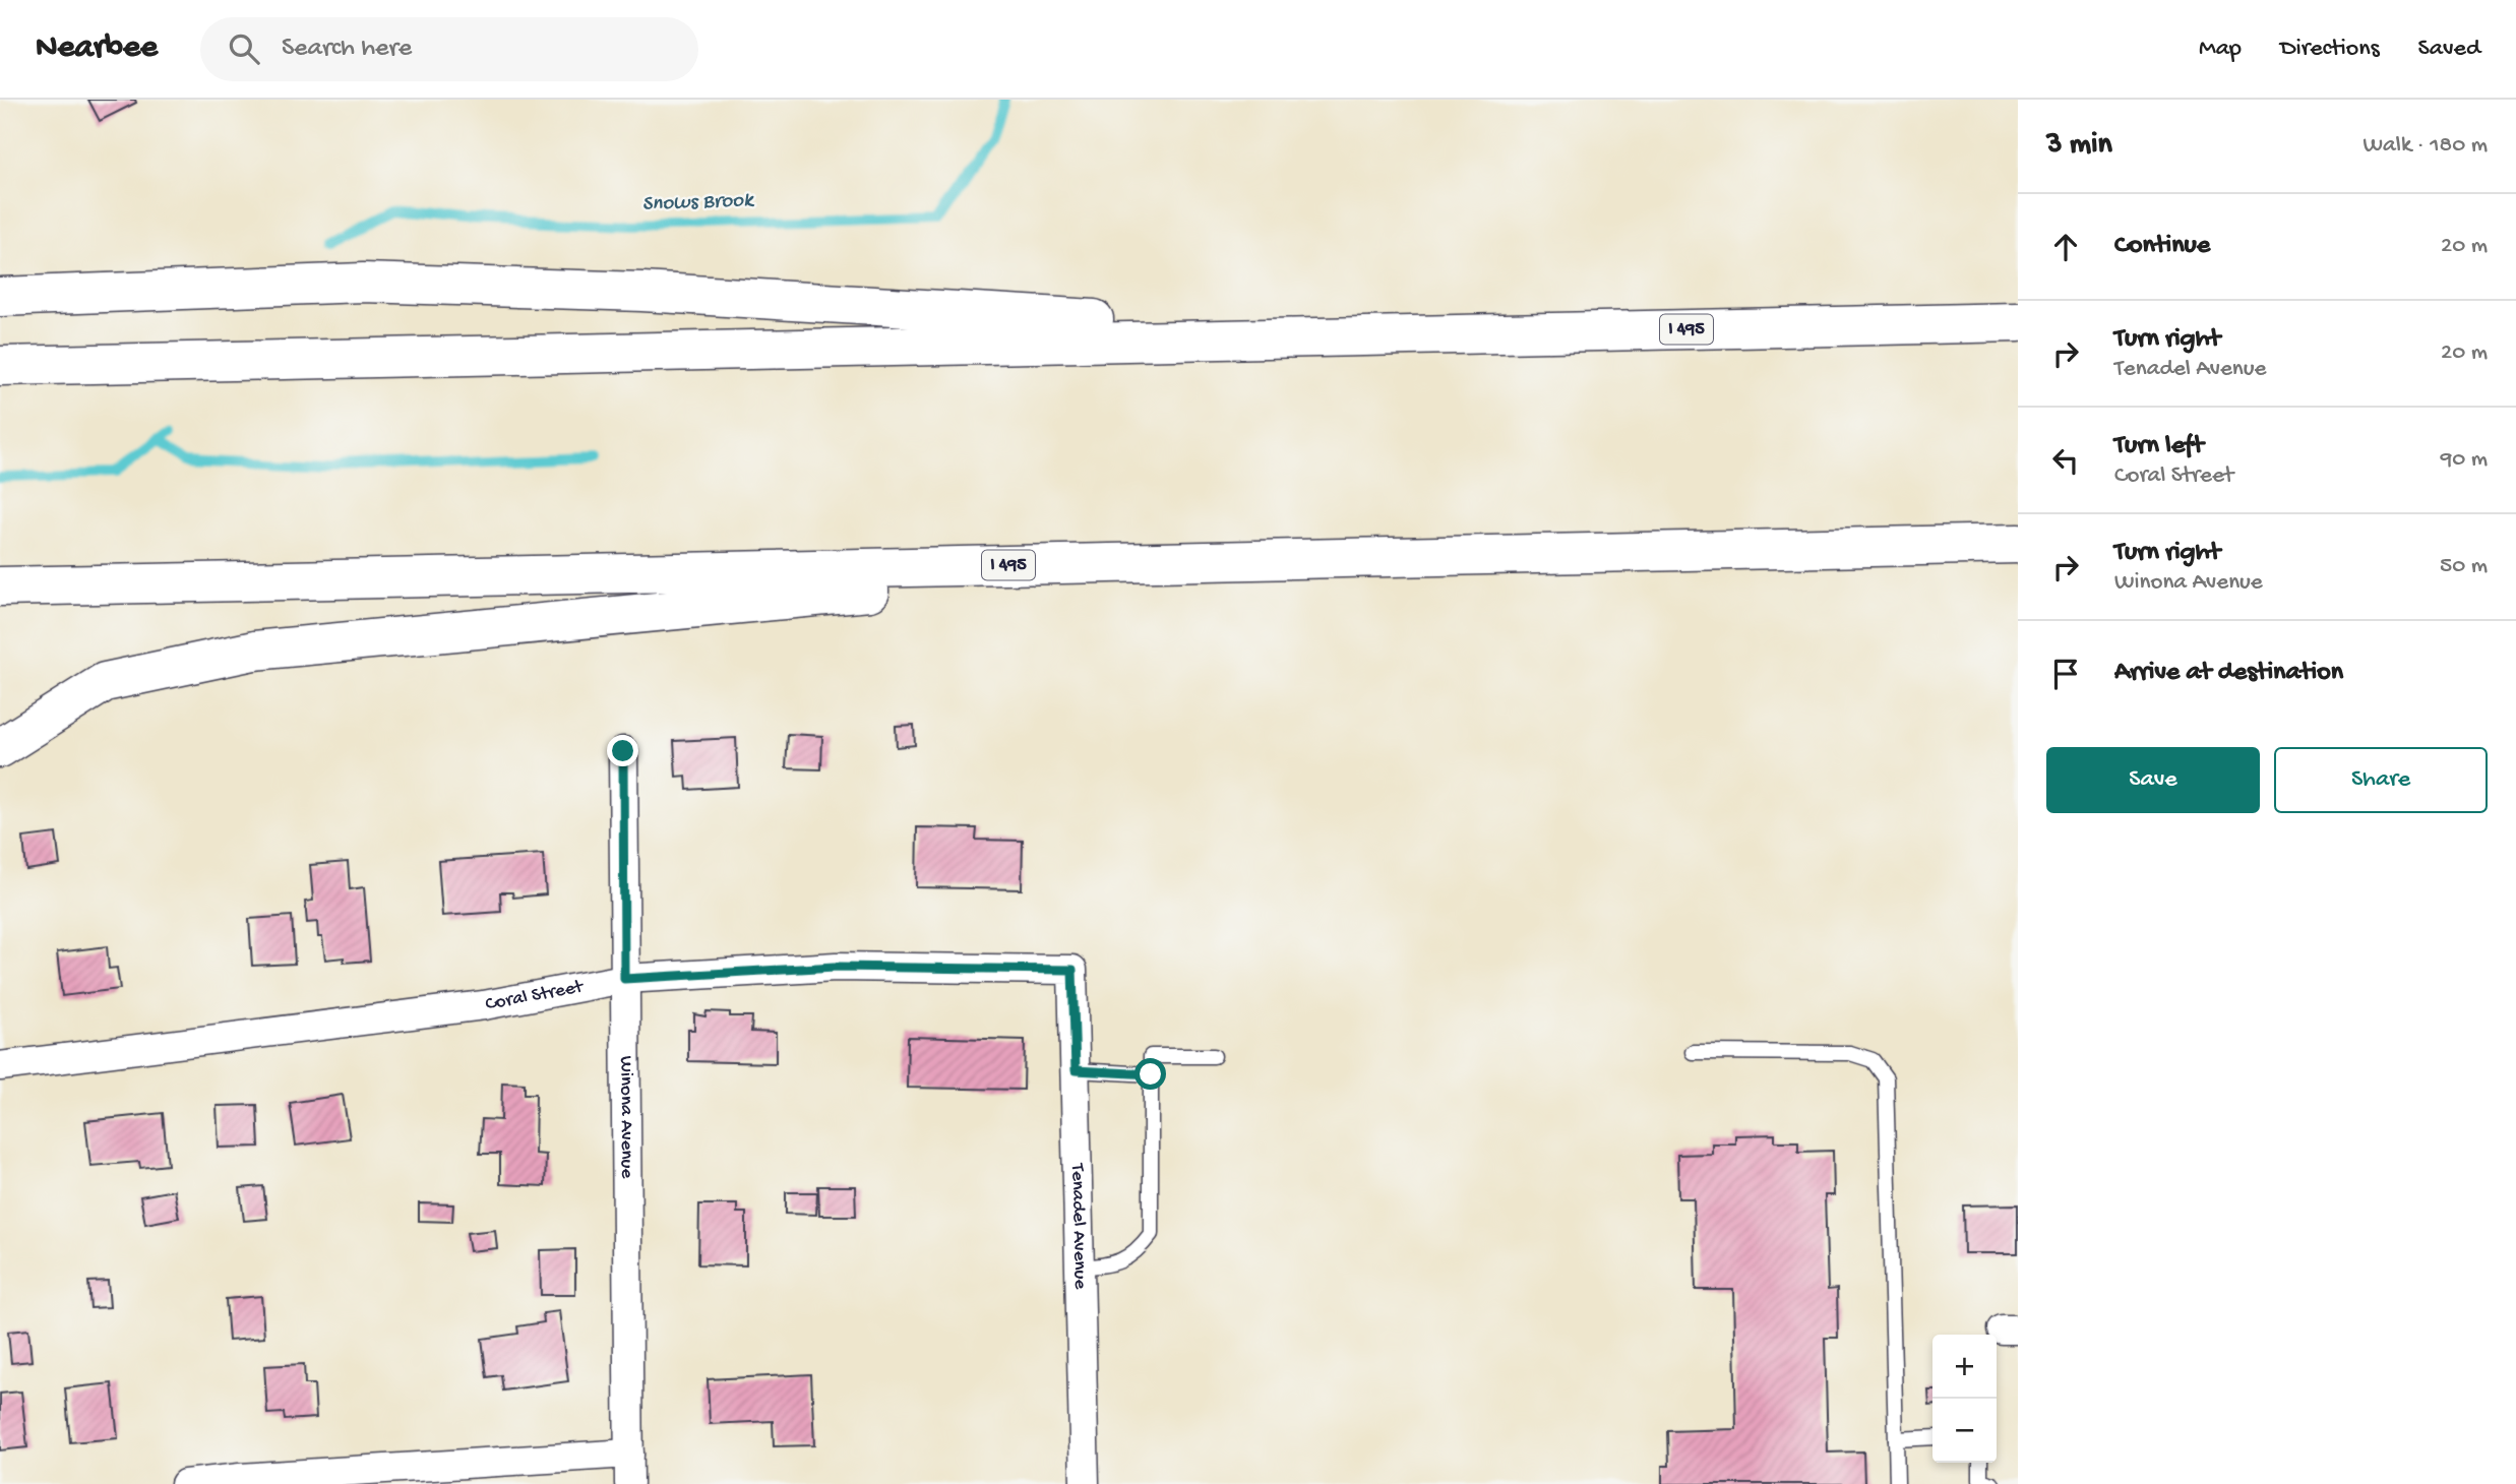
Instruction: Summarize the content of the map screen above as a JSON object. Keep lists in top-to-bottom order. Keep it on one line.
{"streets":{"highway":["I 495"],"street":["Coral Street","Winona Avenue","Tenadel Avenue"]},"crossings":[["Coral Street","Winona Avenue"],["Coral Street","Tenadel Avenue"]],"water":["Snows Brook"],"page":{"header":"Nearbee","search":"Search here","nav":["Map","Directions","Saved"],"heading":["3 min","Walk · 180 m"],"list":[["Continue","20 m"],["Turn right","Tenadel Avenue","20 m"],["Turn left","Coral Street","90 m"],["Turn right","Winona Avenue","50 m"],"Arrive at destination"],"buttons":["Save","Share"],"map_buttons":["+","−"]}}
